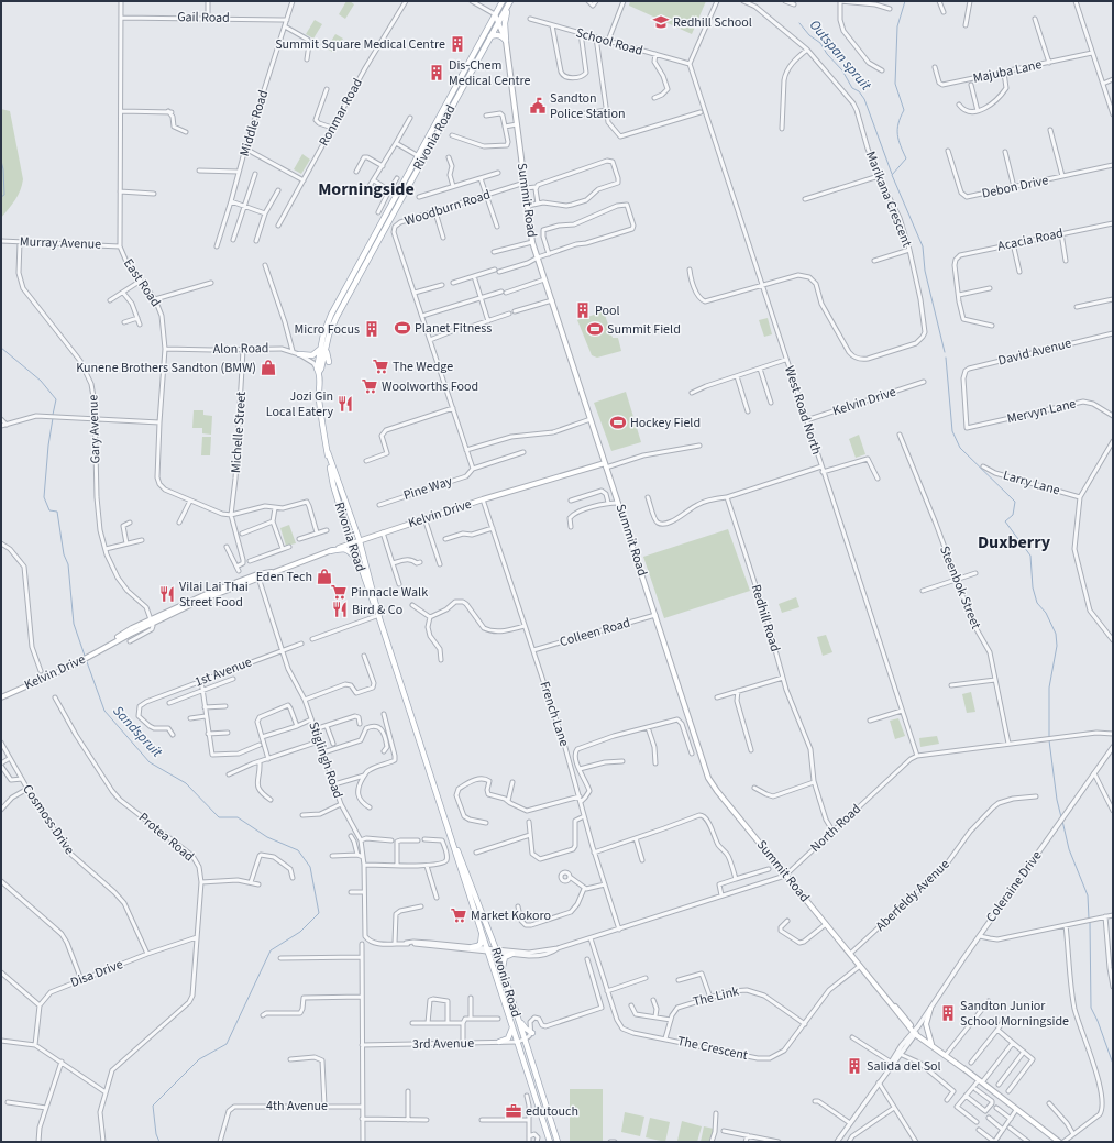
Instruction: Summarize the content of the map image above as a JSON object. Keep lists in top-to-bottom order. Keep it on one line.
{"streets":{"main road":["Rivonia Road","Summit Road","Kelvin Drive"],"street":["Gail Road","School Road","Majuba Lane","Ronmar Road","Middle Road","Debon Drive","Marikana Crescent","Woodburn Road","Acacia Road","Murray Avenue","East Road","Alon Road","David Avenue","West Road North","Mervyn Lane","Gary Avenue","Michelle Street","Larry Lane","Pine Way","Steenbok Street","Redhill Road","Colleen Road","1st Avenue","French Lane","Stiglingh Road","Cosmoss Drive","North Road","Protea Road","Coleraine Drive","Aberfeldy Avenue","Disa Drive","The Link","3rd Avenue","The Crescent","4th Avenue"]},"crossings":[["Gail Road","Middle Road"],["Gail Road","East Road"],["School Road","West Road North"],["Rivonia Road","Summit Road"],["Rivonia Road","Alon Road"],["Rivonia Road","Kelvin Drive"],["Rivonia Road","North Road"],["Rivonia Road","3rd Avenue"],["Marikana Crescent","West Road North"],["Summit Road","Woodburn Road"],["Summit Road","Kelvin Drive"],["Summit Road","Colleen Road"],["Summit Road","North Road"],["Summit Road","Coleraine Drive"],["Summit Road","Aberfeldy Avenue"],["Summit Road","The Crescent"],["Woodburn Road","Pine Way"],["Murray Avenue","East Road"],["Murray Avenue","Gary Avenue"],["East Road","Alon Road"],["East Road","Michelle Street"],["Alon Road","Michelle Street"],["David Avenue","Mervyn Lane"],["Kelvin Drive","West Road North"],["Kelvin Drive","Gary Avenue"],["Kelvin Drive","French Lane"],["Kelvin Drive","Stiglingh Road"],["West Road North","North Road"],["Steenbok Street","North Road"],["Redhill Road","North Road"],["Colleen Road","French Lane"],["1st Avenue","Stiglingh Road"],["French Lane","North Road"],["Stiglingh Road","North Road"],["Cosmoss Drive","Disa Drive"],["North Road","The Crescent"],["Protea Road","Disa Drive"],["The Link","The Crescent"]],"districts":["Morningside","Duxberry"],"water":["Outspan spruit","Sandspruit"],"places":{"school or university":["Redhill School"],"building":["Summit Square Medical Centre","Dis-Chem Medical Centre","Pool","Micro Focus","Sandton Junior School Morningside","Salida del Sol"],"public building":["Sandton Police Station"],"sports":["Planet Fitness","Summit Field","Hockey Field"],"supermarket":["The Wedge","Woolworths Food","Pinnacle Walk","Market Kokoro"],"shop":["Kunene Brothers Sandton (BMW)","Eden Tech"],"restaurant":["Jozi Gin Local Eatery","Vilai Lai Thai Street Food","Bird & Co"],"office":["edutouch"]}}
